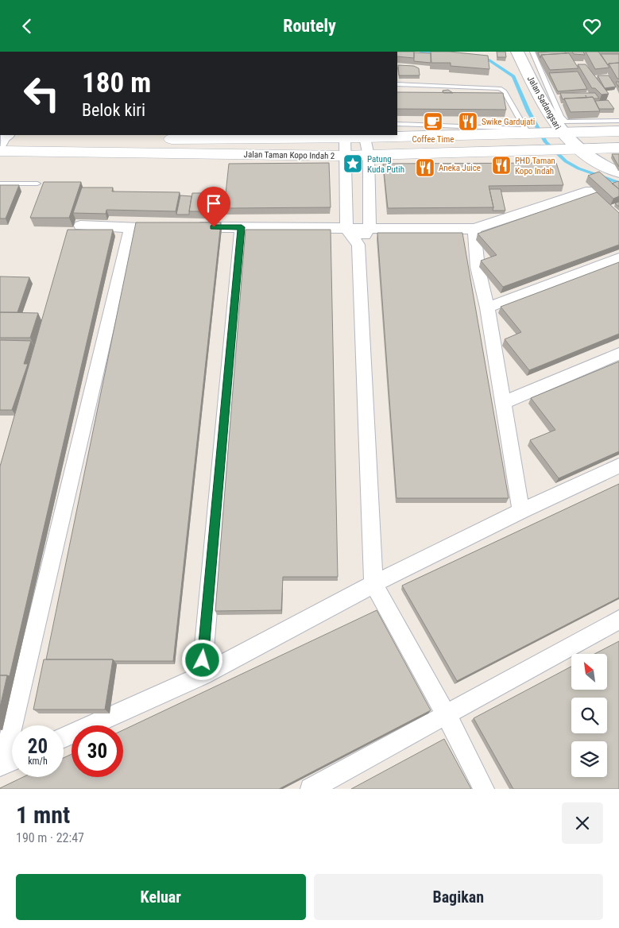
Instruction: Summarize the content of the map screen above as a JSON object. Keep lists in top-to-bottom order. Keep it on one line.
{"streets":{"main road":["Jalan Taman Kopo Indah 2"],"street":["Jalan Sadangsari"]},"crossings":[["Jalan Sadangsari","Jalan Taman Kopo Indah 2"]],"places":{"cafe":["Coffee Time"],"restaurant":["Swike Gardujati","PHD Taman Kopo Indah","Aneka Juice"],"place":["Patung Kuda Putih"]},"north":"top left","page":{"header":"Routely","turn":["180 m","Belok kiri"],"speed":"20 km/h","limit":"30","heading":["1 mnt","190 m · 22:47"],"buttons":["Keluar","Bagikan"]}}
